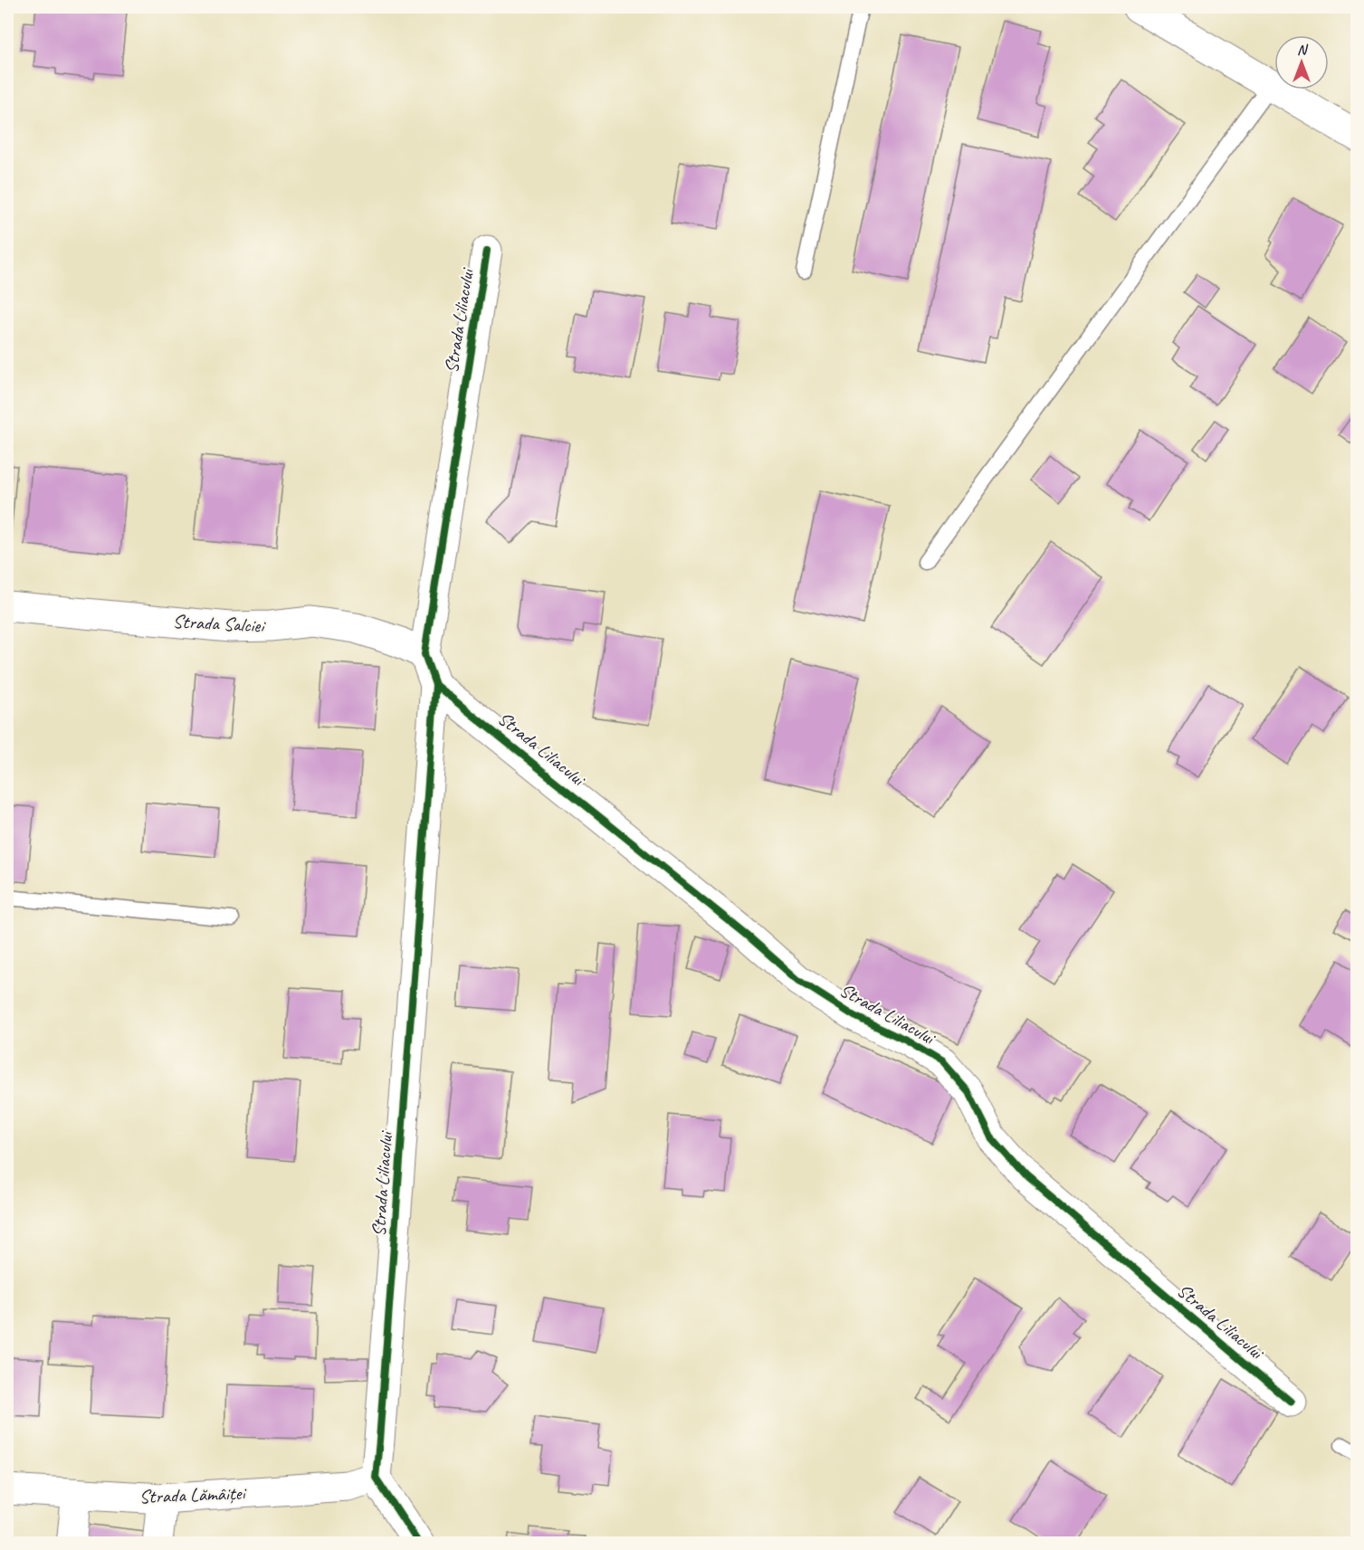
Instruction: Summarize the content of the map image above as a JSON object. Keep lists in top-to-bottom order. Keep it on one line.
{"streets":{"street":["Strada Liliacului","Strada Salciei","Strada Lămâiței"]},"crossings":[["Strada Liliacului","Strada Salciei"],["Strada Liliacului","Strada Lămâiței"]],"north":"top"}
